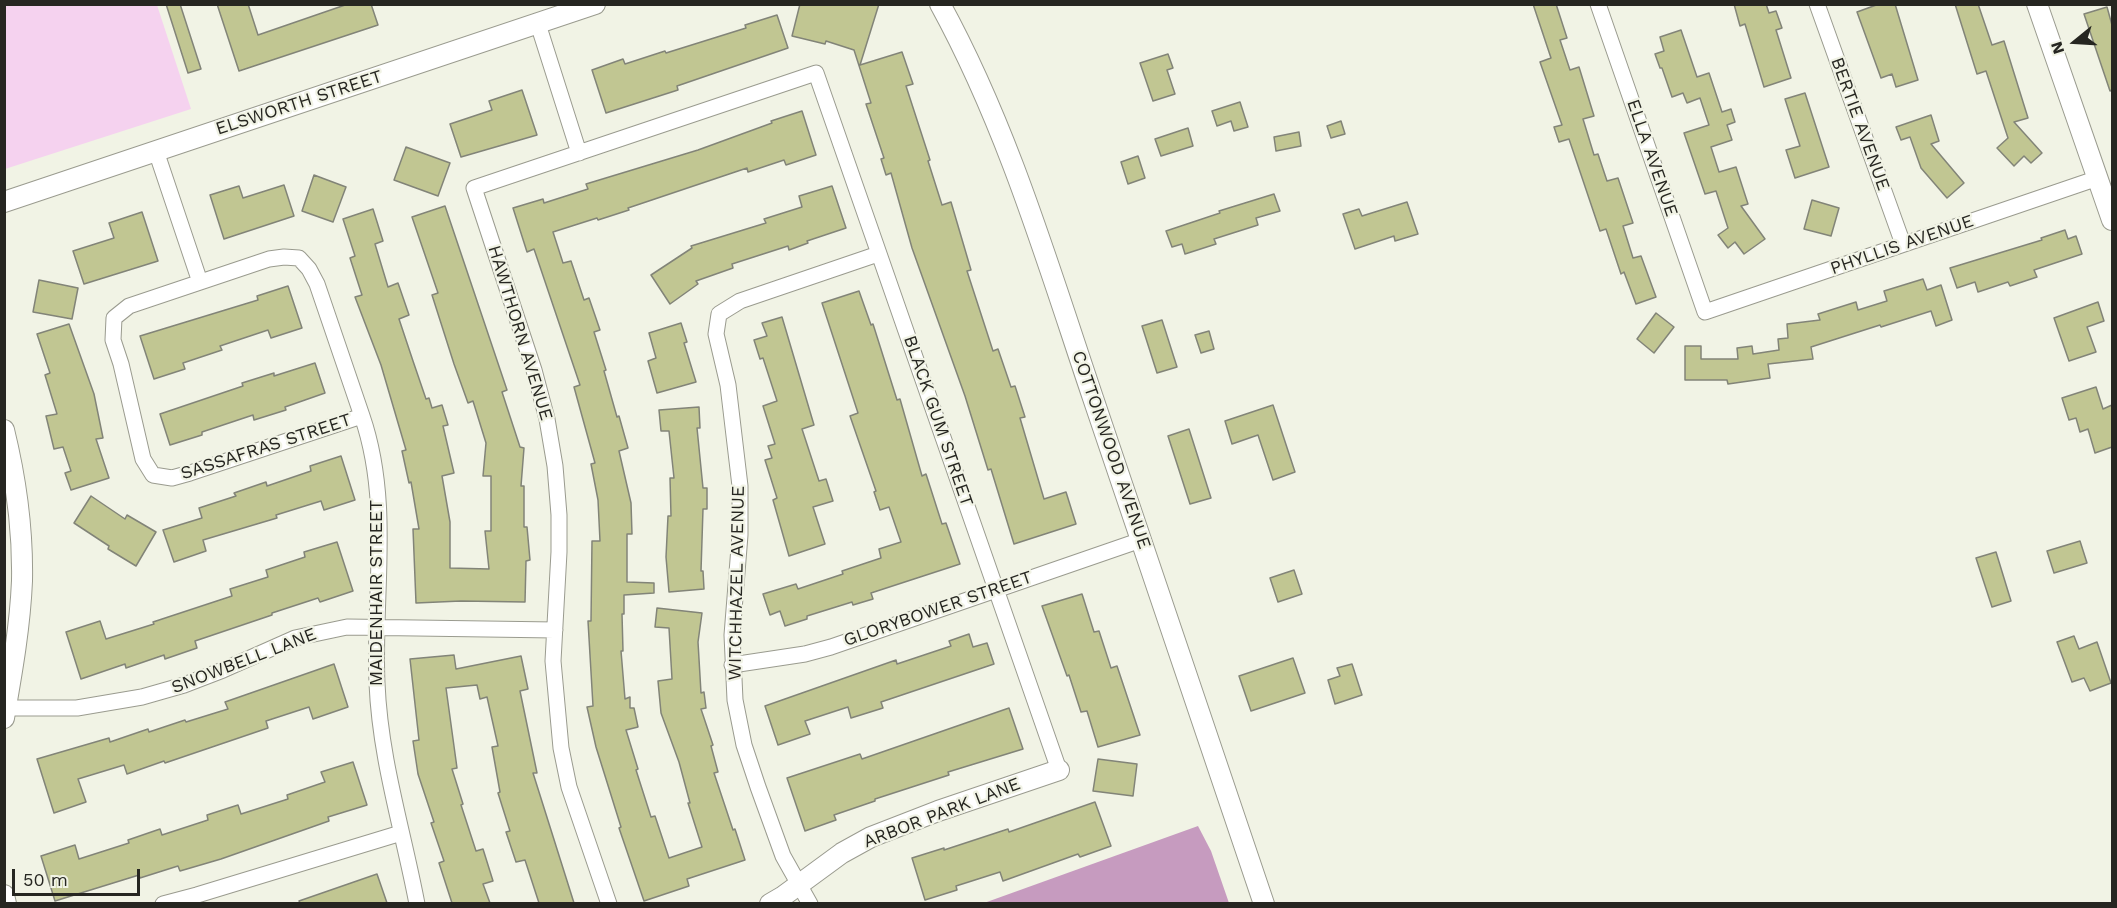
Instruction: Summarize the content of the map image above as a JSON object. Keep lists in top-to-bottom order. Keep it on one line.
{"streets":{"street":["ELSWORTH STREET","BERTIE AVENUE","ELLA AVENUE","PHYLLIS AVENUE","HAWTHORN AVENUE","BLACK GUM STREET","SASSAFRAS STREET","COTTONWOOD AVENUE","WITCHHAZEL AVENUE","MAIDENHAIR STREET","GLORYBOWER STREET","SNOWBELL LANE","ARBOR PARK LANE"]},"crossings":[["BERTIE AVENUE","PHYLLIS AVENUE"],["ELLA AVENUE","PHYLLIS AVENUE"],["HAWTHORN AVENUE","BLACK GUM STREET"],["HAWTHORN AVENUE","SNOWBELL LANE"],["BLACK GUM STREET","WITCHHAZEL AVENUE"],["BLACK GUM STREET","GLORYBOWER STREET"],["BLACK GUM STREET","ARBOR PARK LANE"],["SASSAFRAS STREET","MAIDENHAIR STREET"],["COTTONWOOD AVENUE","GLORYBOWER STREET"],["WITCHHAZEL AVENUE","GLORYBOWER STREET"],["WITCHHAZEL AVENUE","ARBOR PARK LANE"],["MAIDENHAIR STREET","SNOWBELL LANE"]],"scale_bar":"50 m","north":"left"}
